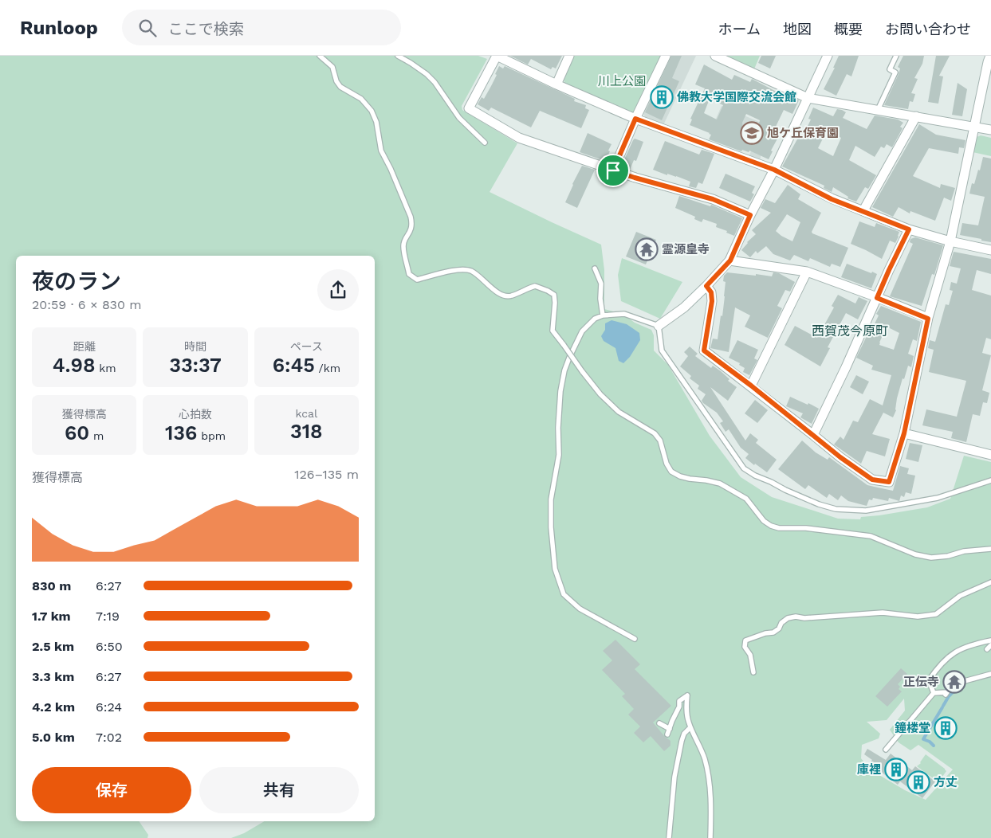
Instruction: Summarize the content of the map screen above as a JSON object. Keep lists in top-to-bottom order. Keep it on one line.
{"districts":["西賀茂今原町"],"parks":["川上公園"],"places":{"building":["佛教大学国際交流会館","鐘楼堂","庫裡","方丈"],"school or university":["旭ケ丘保育園"],"temple":["霊源皇寺","正伝寺"]},"page":{"header":"Runloop","search":"ここで検索","nav":["ホーム","地図","概要","お問い合わせ"],"heading":["夜のラン","20:59 · 6 × 830 m"],"stats":[["距離","4.98 km"],["時間","33:37"],["ペース","6:45 /km"],["獲得標高","60 m"],["心拍数","136 bpm"],["kcal","318"]],"chart":["獲得標高","126–135 m"],"list":[{"name":"830 m","note":"6:27"},{"name":"1.7 km","note":"7:19"},{"name":"2.5 km","note":"6:50"},{"name":"3.3 km","note":"6:27"},{"name":"4.2 km","note":"6:24"},{"name":"5.0 km","note":"7:02"}],"buttons":["保存","共有"]}}
